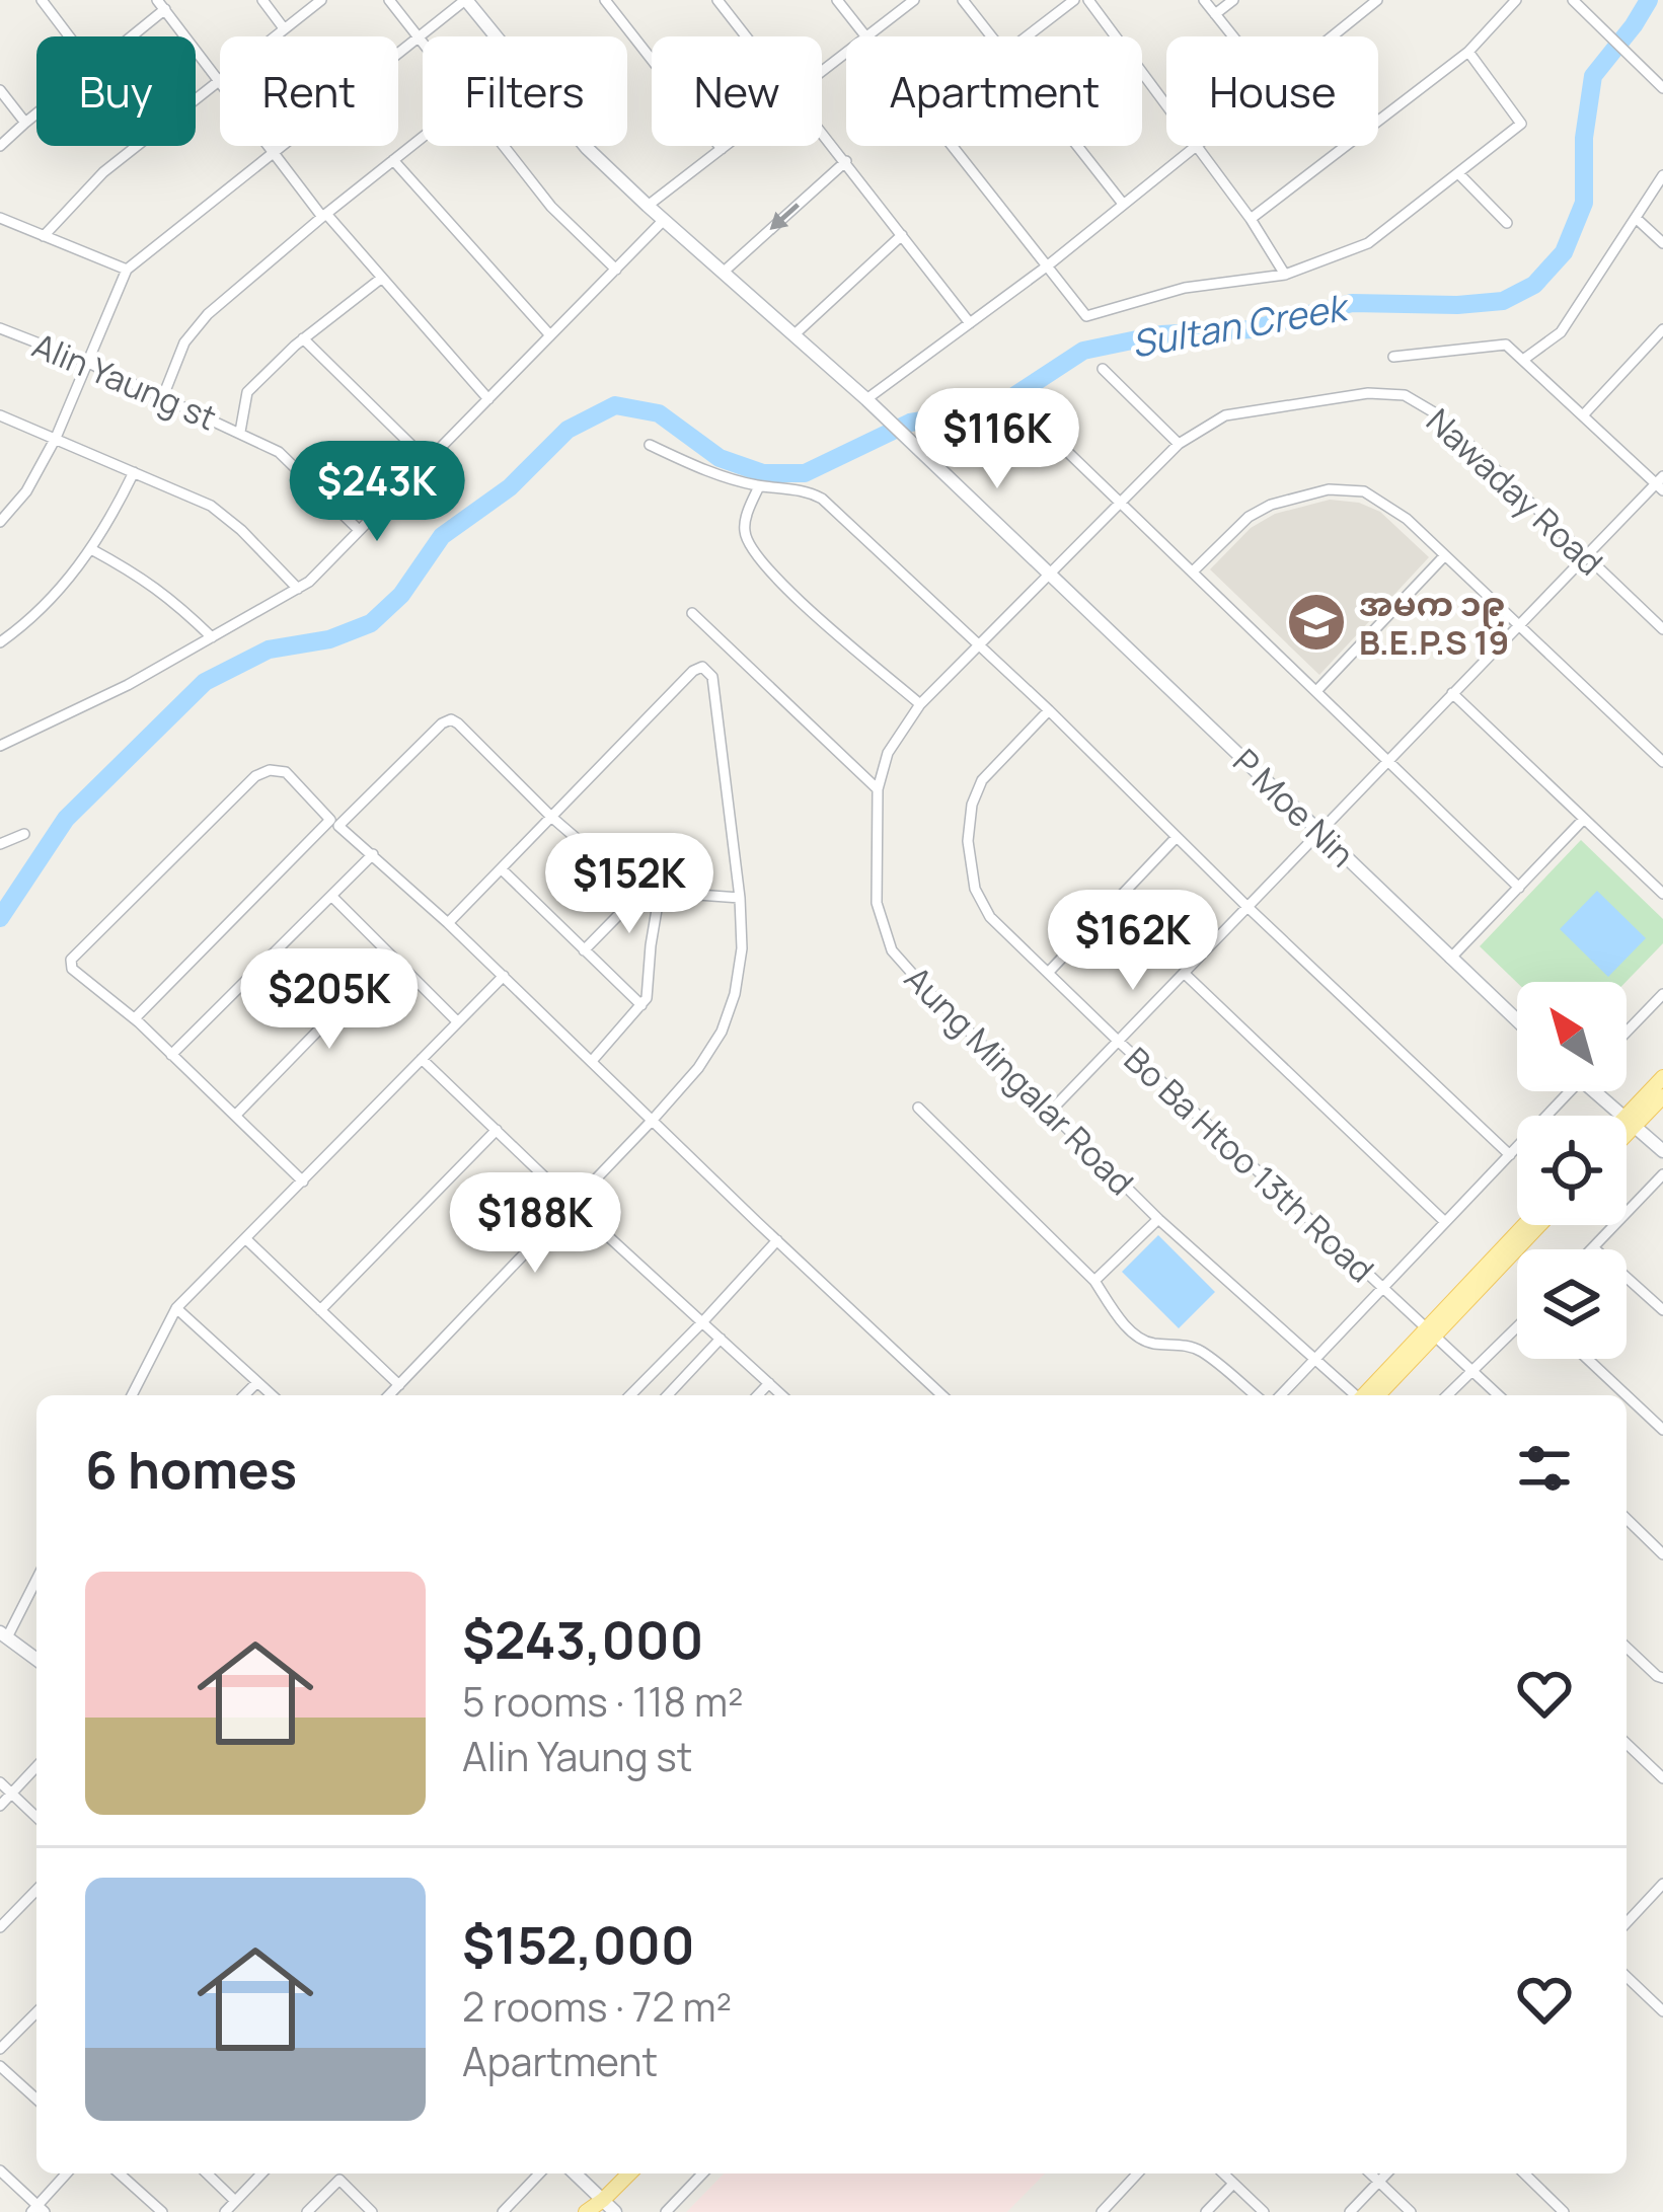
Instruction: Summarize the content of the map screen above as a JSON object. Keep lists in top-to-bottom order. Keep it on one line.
{"streets":{"street":["Alin Yaung st","Nawaday Road","P Moe Nin","Aung Mingalar Road","Bo Ba Htoo 13th Road"]},"crossings":[["Nawaday Road","P Moe Nin"],["Nawaday Road","Aung Mingalar Road"],["P Moe Nin","Aung Mingalar Road"]],"water":["Sultan Creek"],"places":{"school or university":["အမက ၁၉ B.E.P.S 19"]},"north":"top left","page":{"chip":["Buy","Rent","Filters","New","Apartment","House"],"price":["$116K","$243K","$152K","$162K","$205K","$188K"],"heading":"6 homes","list":[{"name":"$243,000","note":"5 rooms · 118 m² · Alin Yaung st"},{"name":"$152,000","note":"2 rooms · 72 m² · Apartment"}]}}
